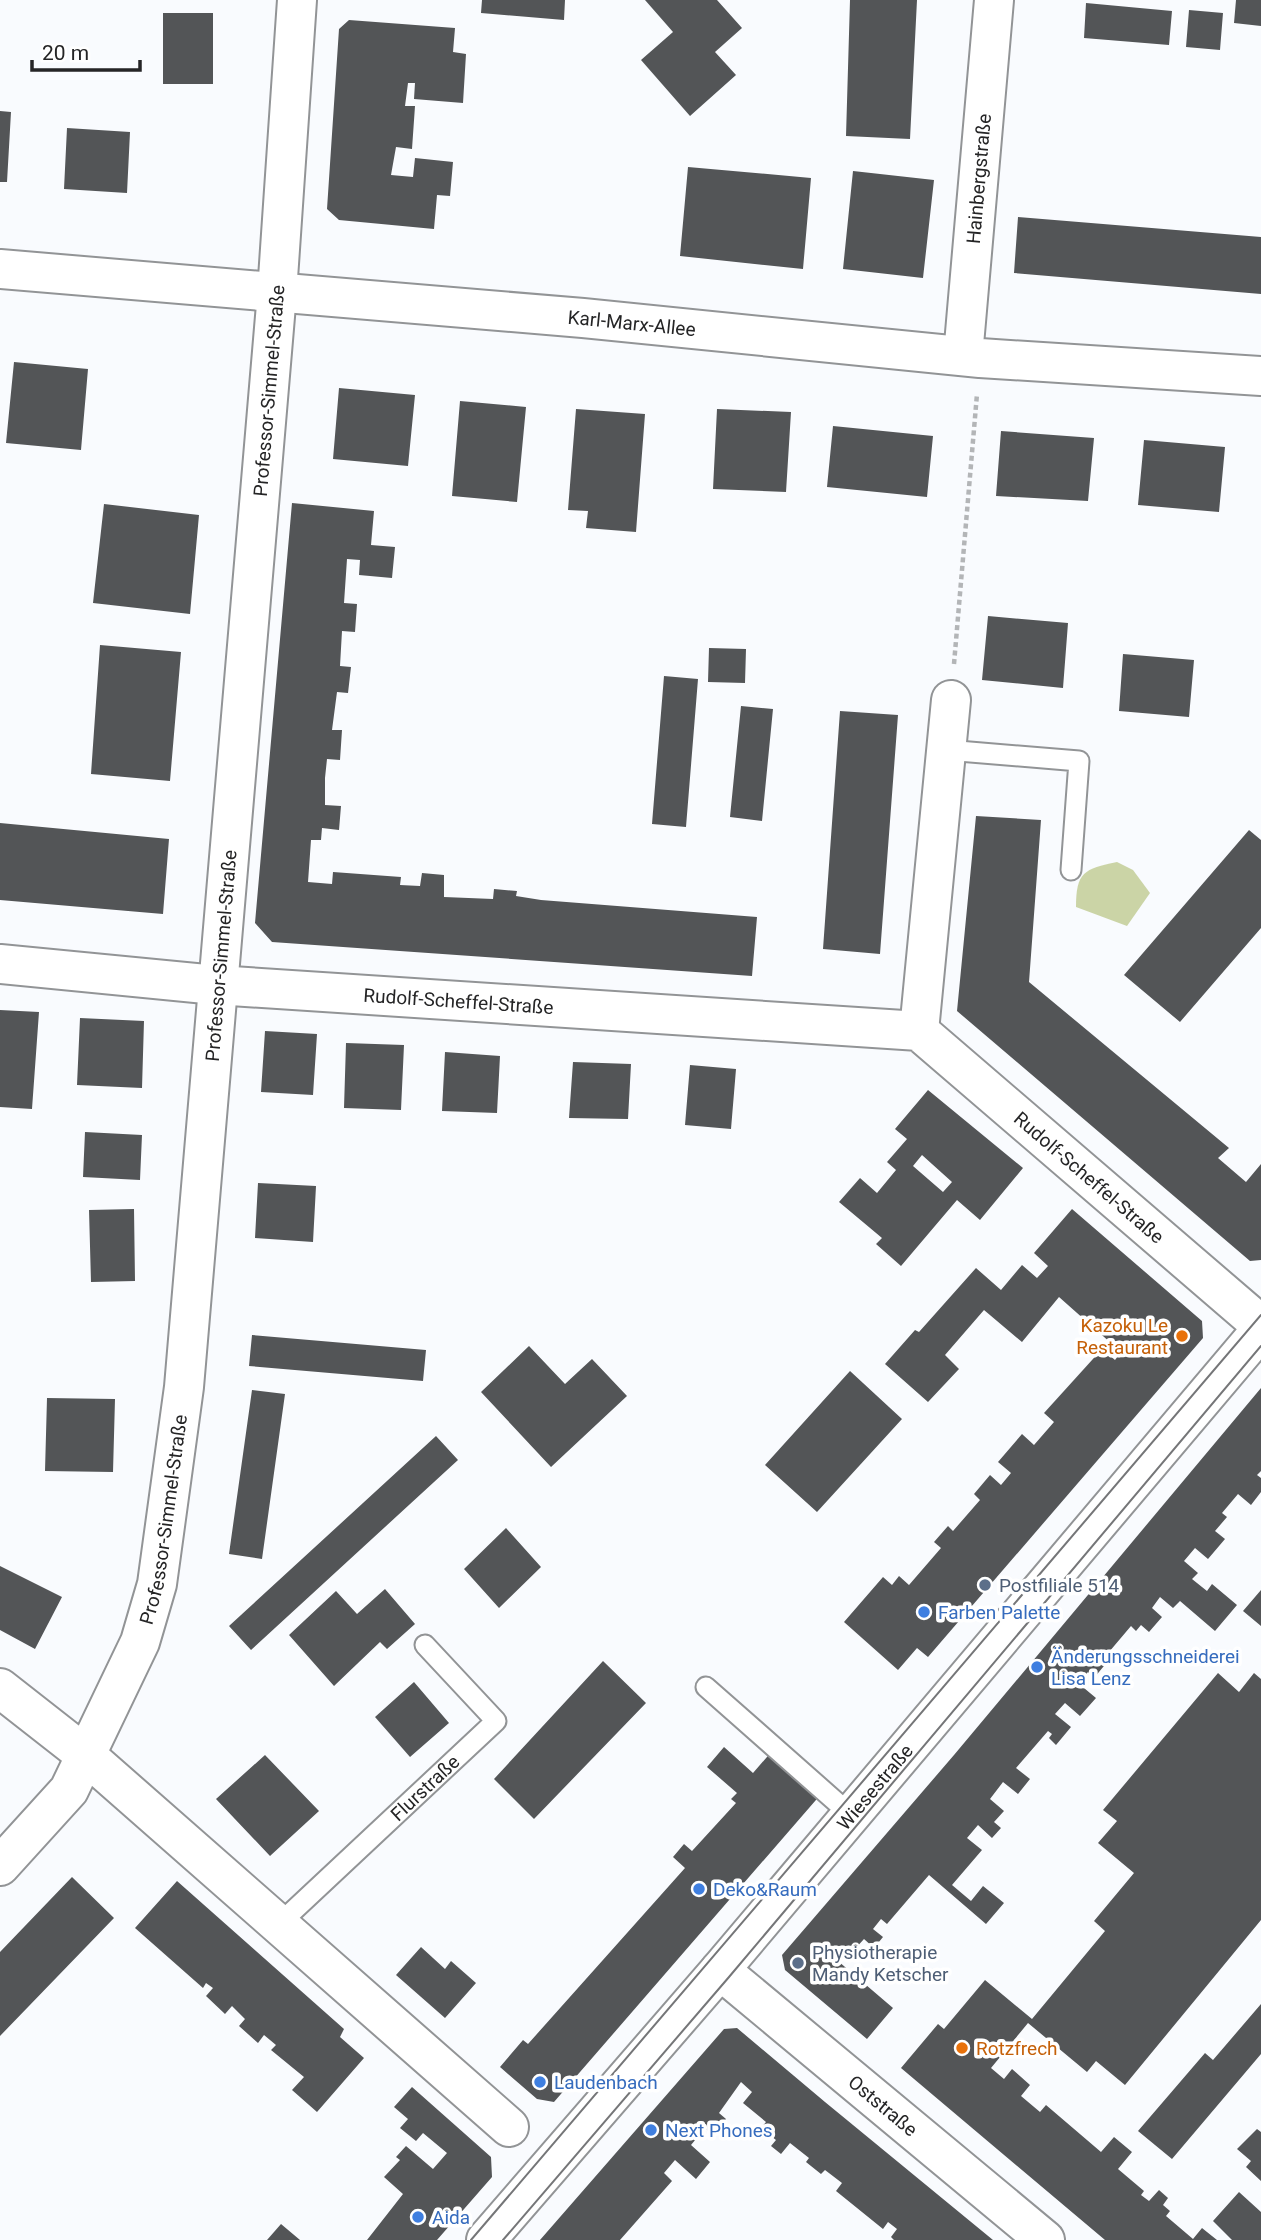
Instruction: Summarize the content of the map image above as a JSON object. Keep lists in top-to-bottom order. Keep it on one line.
{"streets":{"street":["Hainbergstraße","Karl-Marx-Allee","Professor-Simmel-Straße","Rudolf-Scheffel-Straße","Wiesestraße","Oststraße"],"lane":["Flurstraße"]},"crossings":[["Hainbergstraße","Karl-Marx-Allee"],["Karl-Marx-Allee","Professor-Simmel-Straße"],["Professor-Simmel-Straße","Rudolf-Scheffel-Straße"],["Wiesestraße","Oststraße"]],"places":["Kazoku Le Restaurant","Postfiliale 514","Farben Palette","Änderungsschneiderei Lisa Lenz","Deko&Raum","Physiotherapie Mandy Ketscher","Rotzfrech","Laudenbach","Next Phones","Aida"],"scale_bar":"20 m"}
